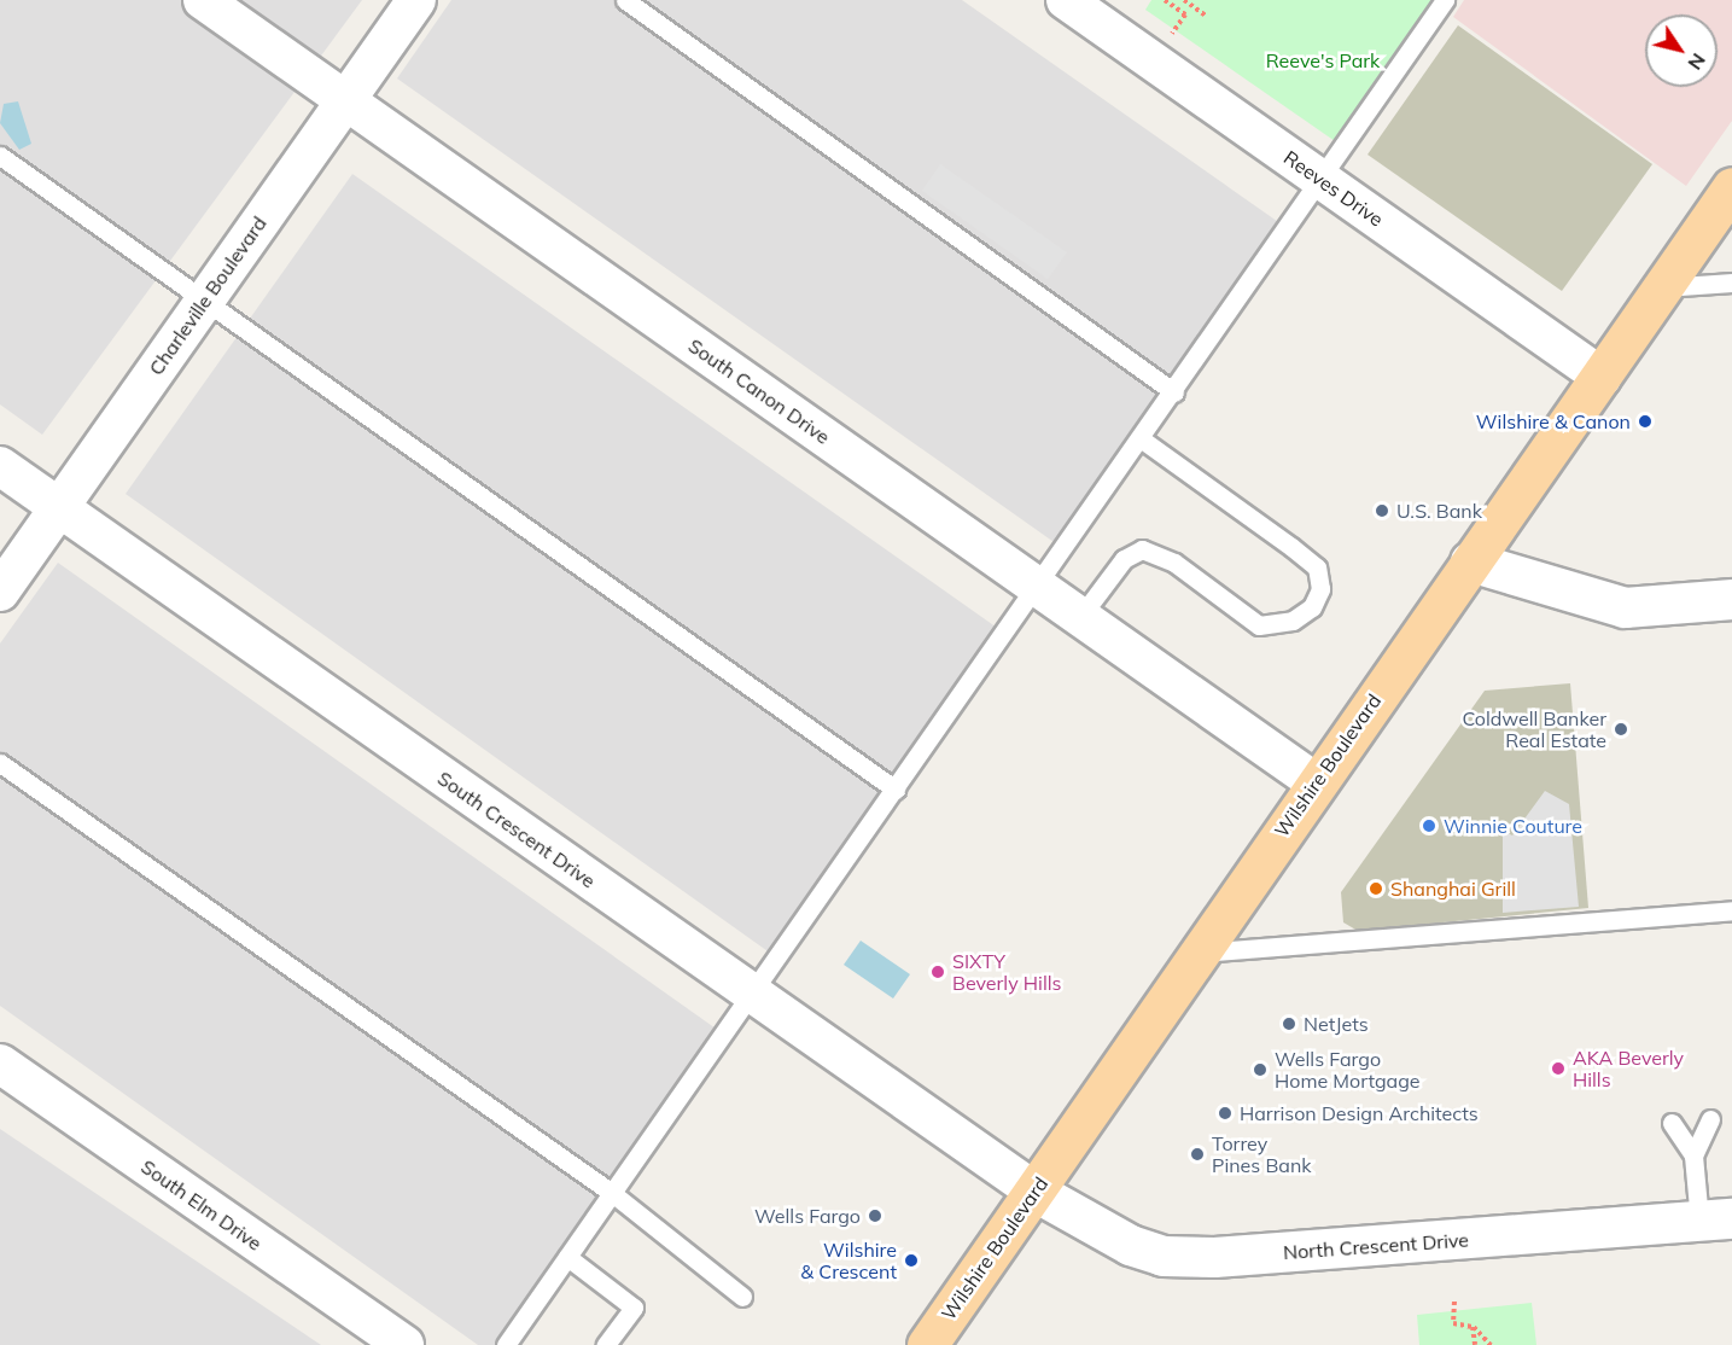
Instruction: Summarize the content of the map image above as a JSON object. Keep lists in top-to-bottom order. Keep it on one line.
{"streets":{"main road":["Wilshire Boulevard"],"street":["Reeves Drive","Charleville Boulevard","South Canon Drive","South Crescent Drive","South Elm Drive","North Crescent Drive"]},"crossings":[["Reeves Drive","Wilshire Boulevard"],["Charleville Boulevard","South Canon Drive"],["Charleville Boulevard","South Crescent Drive"],["South Canon Drive","Wilshire Boulevard"],["Wilshire Boulevard","South Crescent Drive"],["Wilshire Boulevard","North Crescent Drive"],["South Crescent Drive","North Crescent Drive"]],"parks":["Reeve's Park"],"places":["Wilshire & Canon","U.S. Bank","Coldwell Banker Real Estate","Winnie Couture","Shanghai Grill","SIXTY Beverly Hills","NetJets","AKA Beverly Hills","Wells Fargo Home Mortgage","Harrison Design Architects","Torrey Pines Bank","Wells Fargo","Wilshire & Crescent"],"north":"bottom right"}
